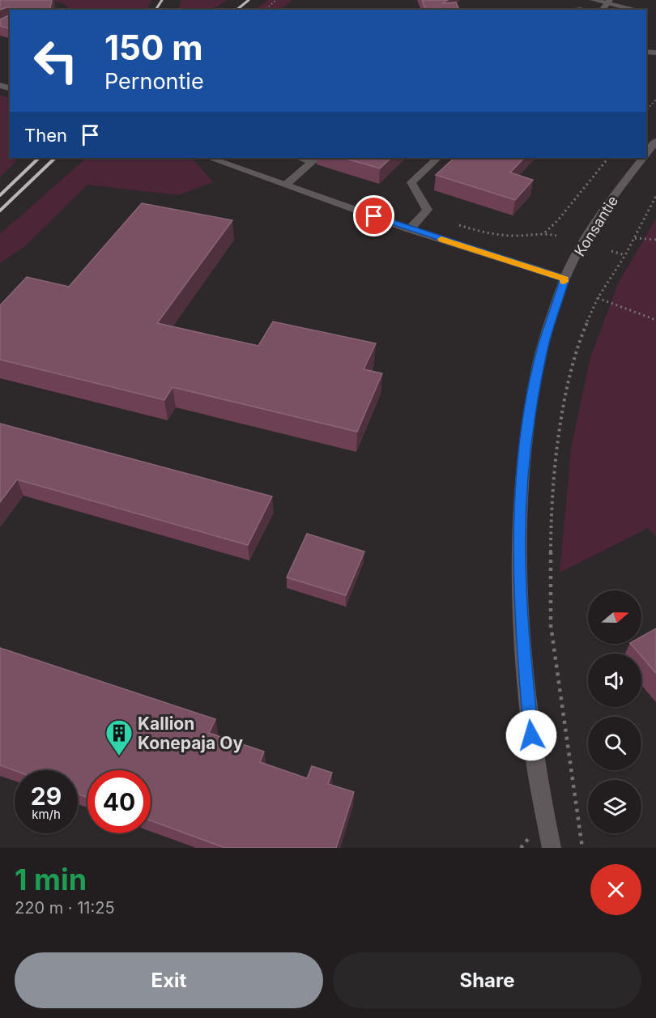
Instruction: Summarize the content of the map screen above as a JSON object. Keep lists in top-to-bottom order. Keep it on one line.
{"streets":{"street":["Konsantie"]},"places":{"building":["Kallion Konepaja Oy"]},"north":"right","page":{"turn":["150 m","Pernontie"],"then":"Then","speed":"29 km/h","limit":"40","heading":["1 min","220 m · 11:25"],"buttons":["Exit","Share"]}}
